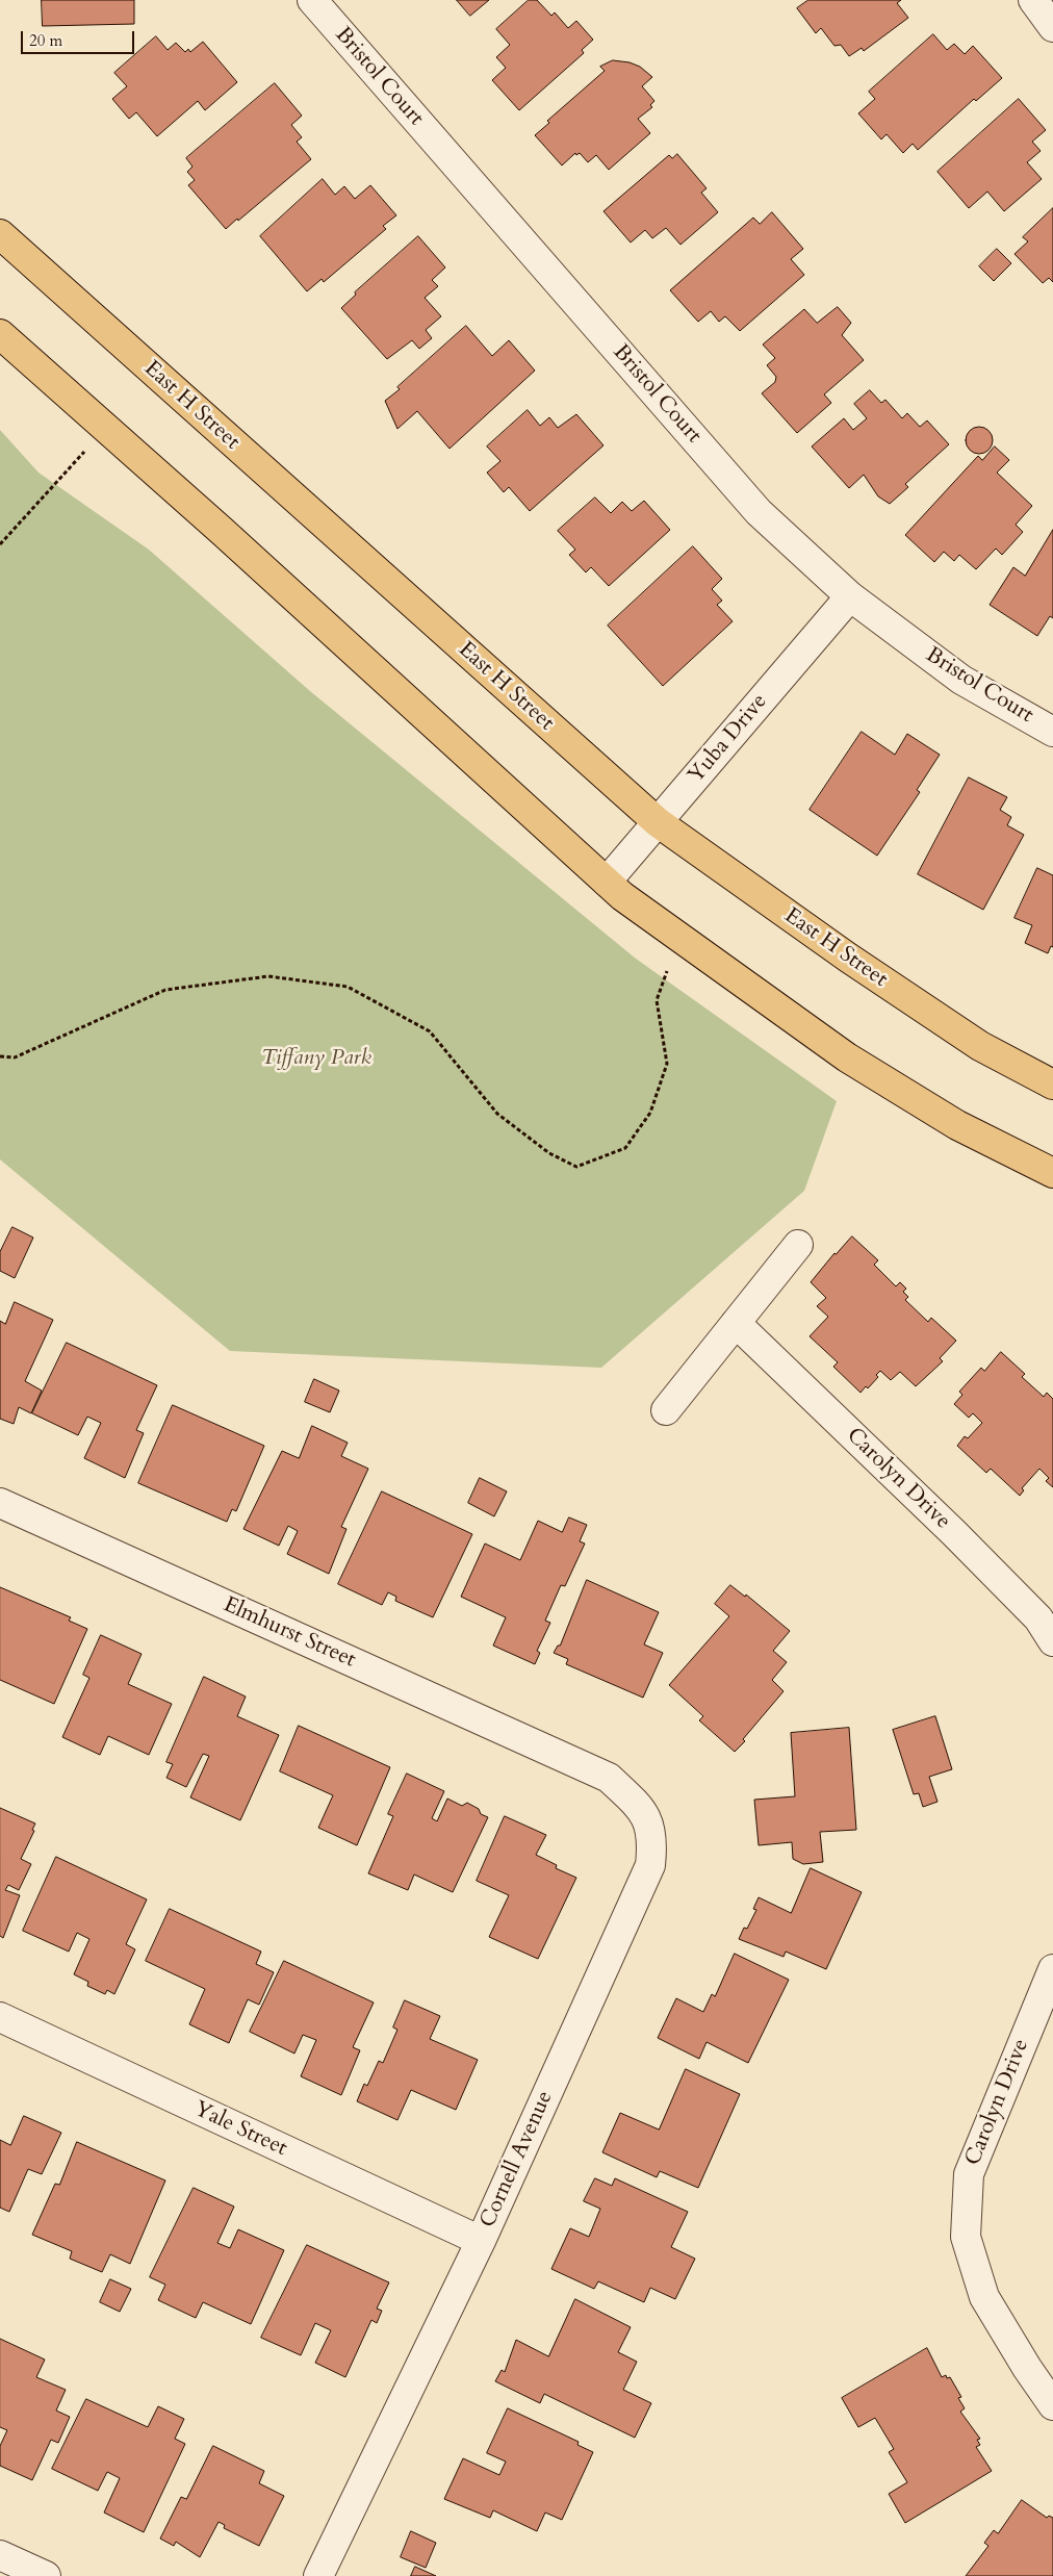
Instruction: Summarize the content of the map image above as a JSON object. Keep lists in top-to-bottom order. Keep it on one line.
{"streets":{"main road":["East H Street"],"street":["Bristol Court","Yuba Drive","Carolyn Drive","Elmhurst Street","Yale Street","Cornell Avenue"]},"crossings":[["Bristol Court","Yuba Drive"],["East H Street","Yuba Drive"],["Elmhurst Street","Cornell Avenue"],["Yale Street","Cornell Avenue"]],"parks":["Tiffany Park"],"scale_bar":"20 m"}
